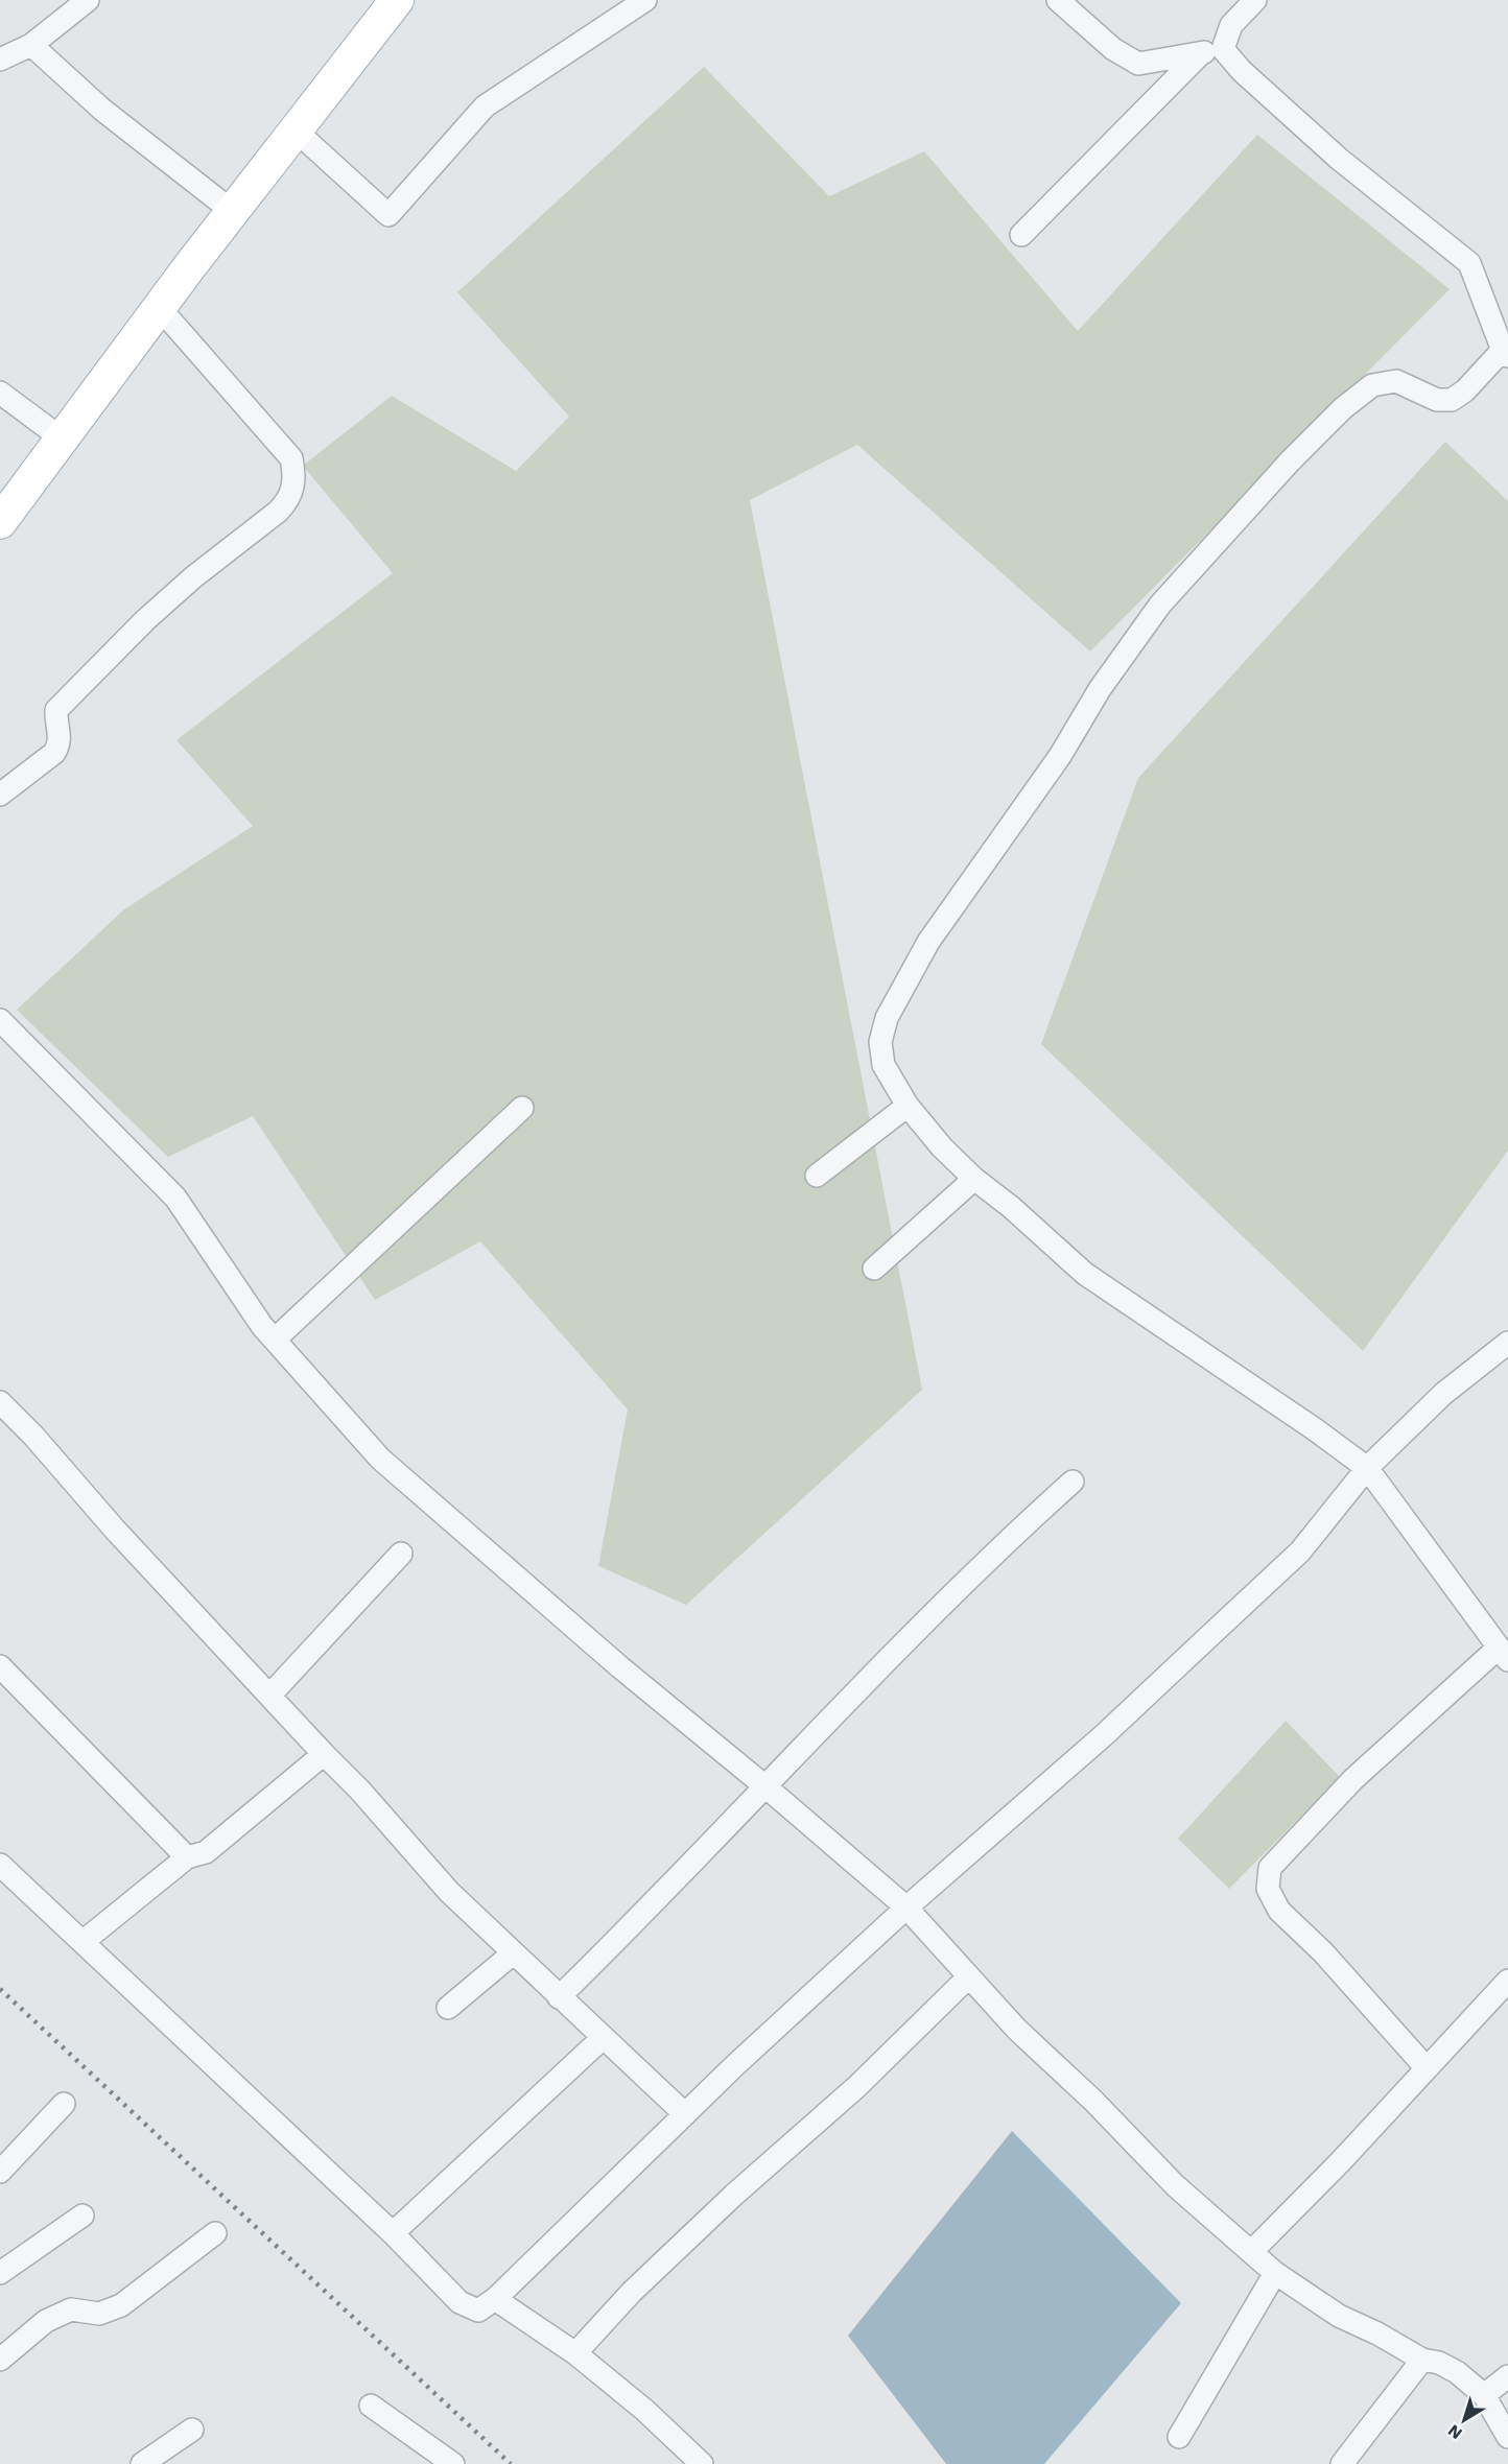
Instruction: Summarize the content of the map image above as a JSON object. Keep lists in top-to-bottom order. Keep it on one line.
{"north":"bottom left"}
